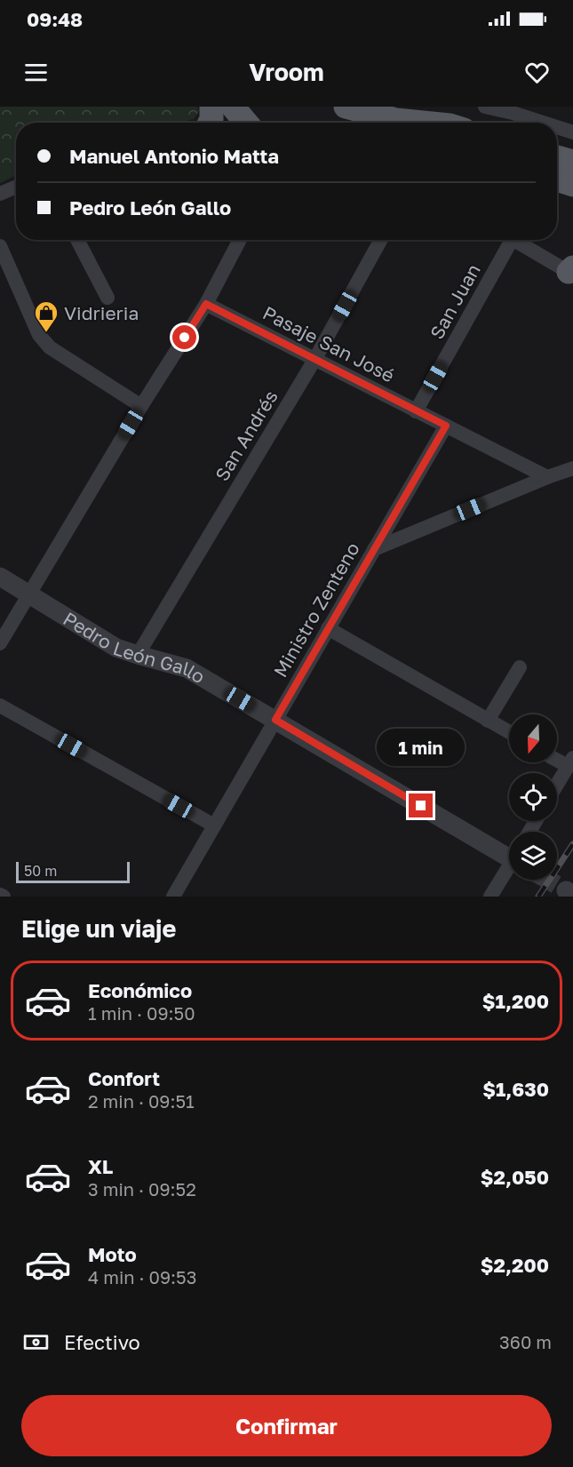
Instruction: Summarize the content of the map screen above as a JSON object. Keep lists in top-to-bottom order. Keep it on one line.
{"streets":{"street":["San Juan","Pasaje San José","San Andrés","Ministro Zenteno","Pedro León Gallo"]},"crossings":[["San Juan","Pasaje San José"],["Pasaje San José","San Andrés"],["Pasaje San José","Ministro Zenteno"],["San Andrés","Pedro León Gallo"],["Ministro Zenteno","Pedro León Gallo"]],"places":{"shop":["Vidrieria"]},"scale_bar":"50 m","north":"bottom","page":{"status":"09:48","header":"Vroom","banner":["Manuel Antonio Matta","Pedro León Gallo"],"bubble":"1 min","scale":"50 m","heading":"Elige un viaje","list":[{"name":"Económico","note":"1 min · 09:50","value":"$1,200"},{"name":"Confort","note":"2 min · 09:51","value":"$1,630"},{"name":"XL","note":"3 min · 09:52","value":"$2,050"},{"name":"Moto","note":"4 min · 09:53","value":"$2,200"}],"pay":["Efectivo","360 m"],"buttons":"Confirmar"}}
